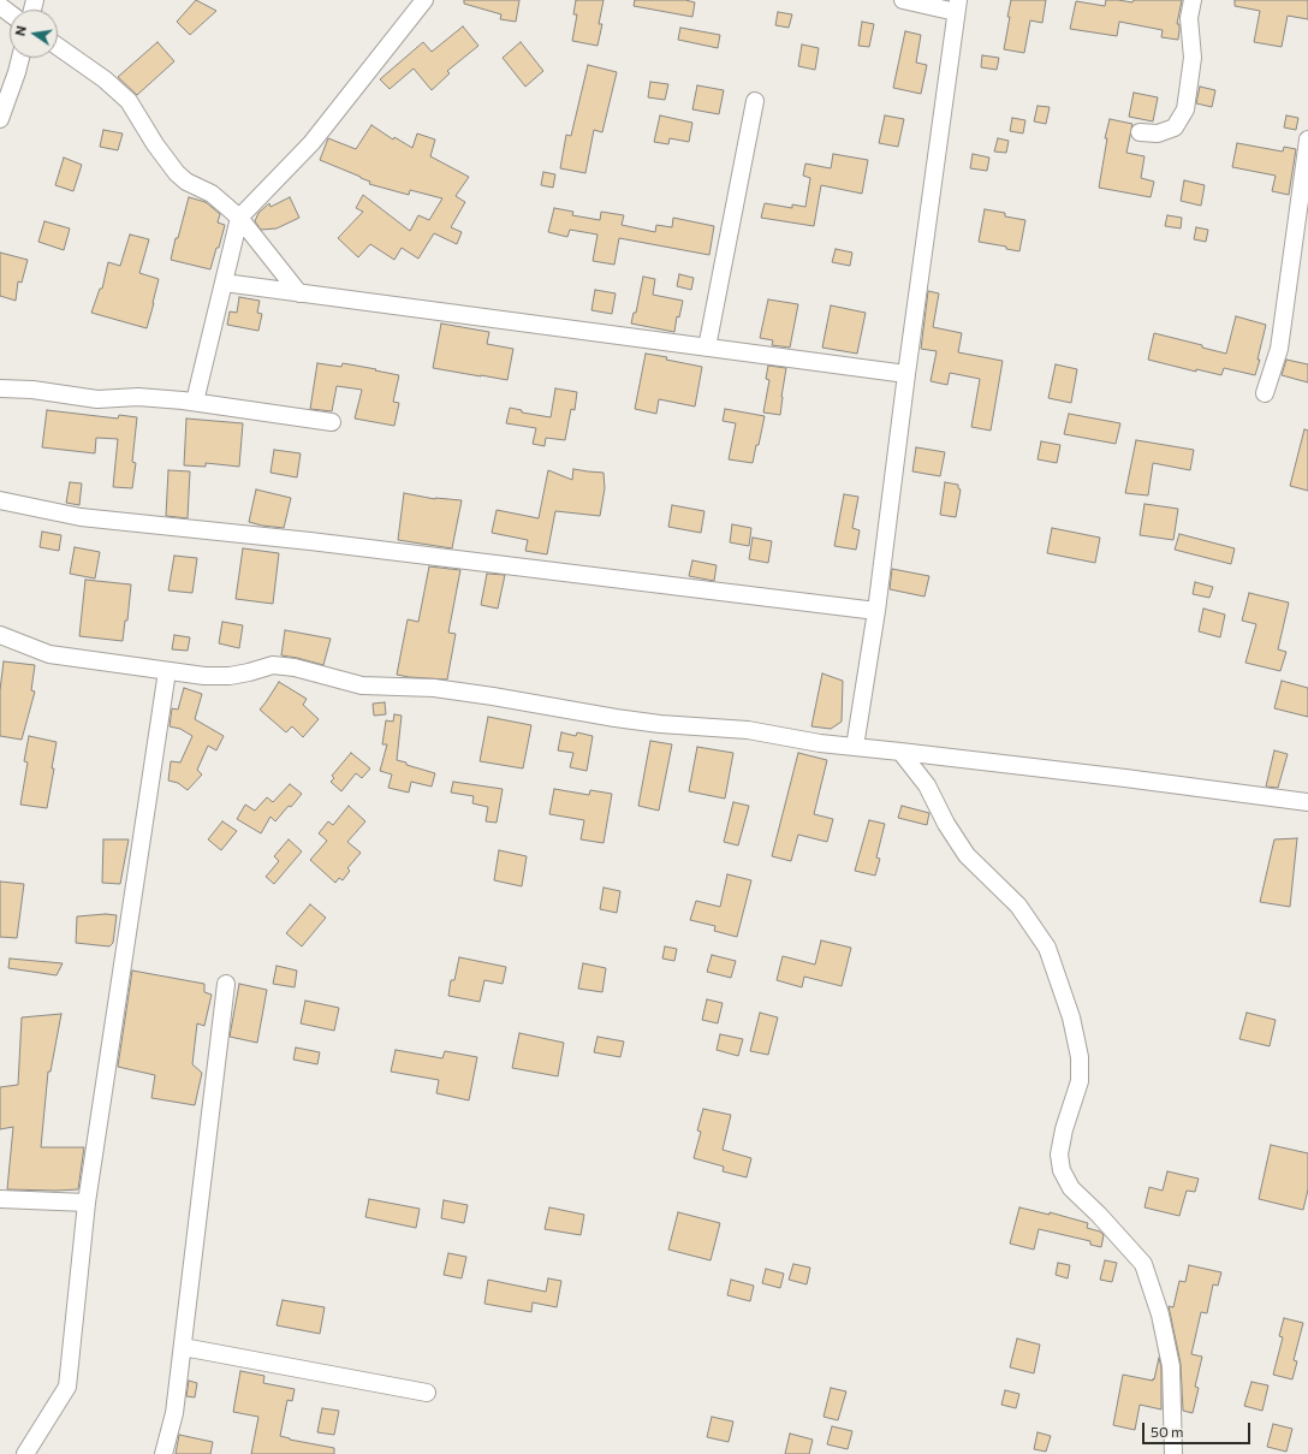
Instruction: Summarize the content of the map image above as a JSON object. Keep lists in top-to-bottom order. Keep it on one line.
{"scale_bar":"50 m","north":"left"}
